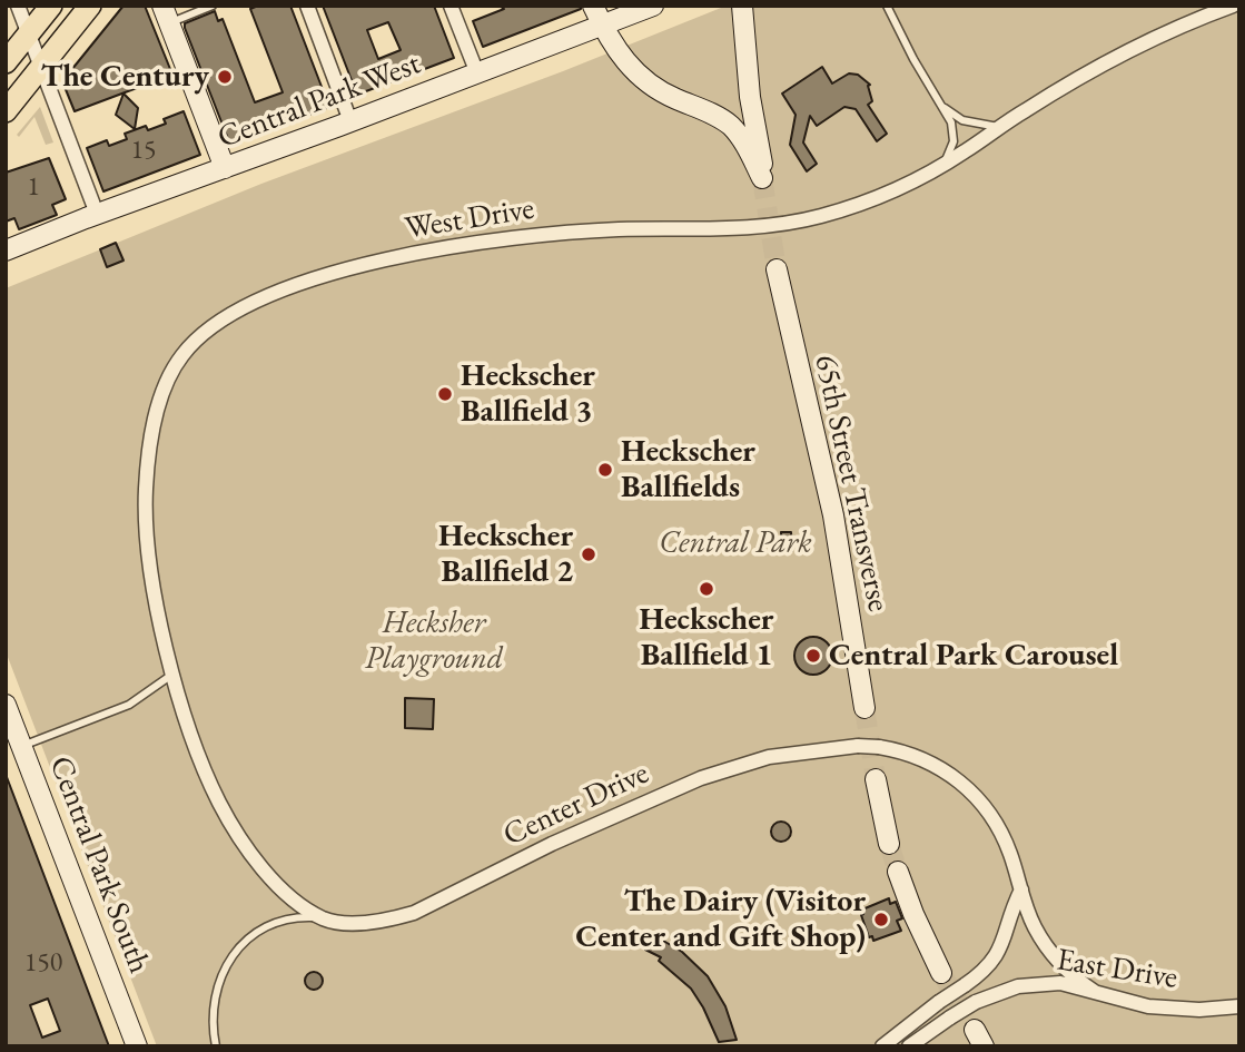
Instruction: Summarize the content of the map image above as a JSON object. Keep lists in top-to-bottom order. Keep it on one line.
{"streets":{"main road":["Central Park West","65th Street Transverse","Central Park South"],"street":["West Drive","Center Drive","East Drive"]},"crossings":[["West Drive","Center Drive"]],"parks":["Central Park","Hecksher Playground"],"places":["The Century","Heckscher Ballfield 3","Heckscher Ballfields","Heckscher Ballfield 2","Heckscher Ballfield 1","Central Park Carousel","The Dairy (Visitor Center and Gift Shop)"],"house_numbers":["15","1","150"]}
